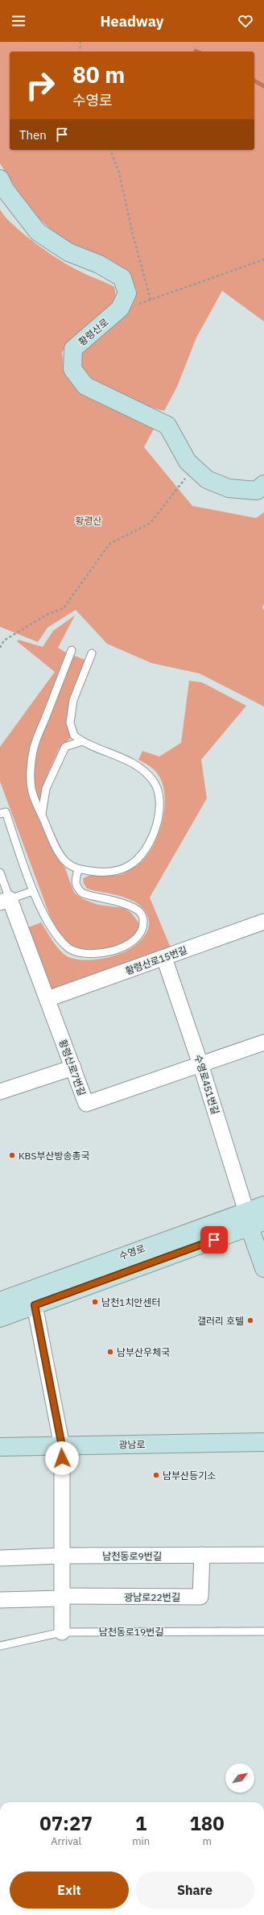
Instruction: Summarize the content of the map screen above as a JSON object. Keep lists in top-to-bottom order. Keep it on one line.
{"streets":{"main road":["황령산로","수영로","광남로"],"street":["황령산로15번길","황령산로7번길","수영로451번길","남천동로9번길","광남로22번길"],"lane":["남천동로19번길"]},"crossings":[["황령산로15번길","황령산로7번길"],["황령산로15번길","수영로451번길"],["황령산로7번길","수영로451번길"],["수영로451번길","수영로"],["남천동로9번길","광남로22번길"]],"parks":["황령산"],"places":["KBS부산방송총국","남천1치안센터","갤러리 호텔","남부산우체국","남부산등기소"],"north":"top right","page":{"header":"Headway","turn":["80 m","수영로"],"then":"Then","eta":["07:27","Arrival","1","min","180","m"],"buttons":["Exit","Share"]}}
